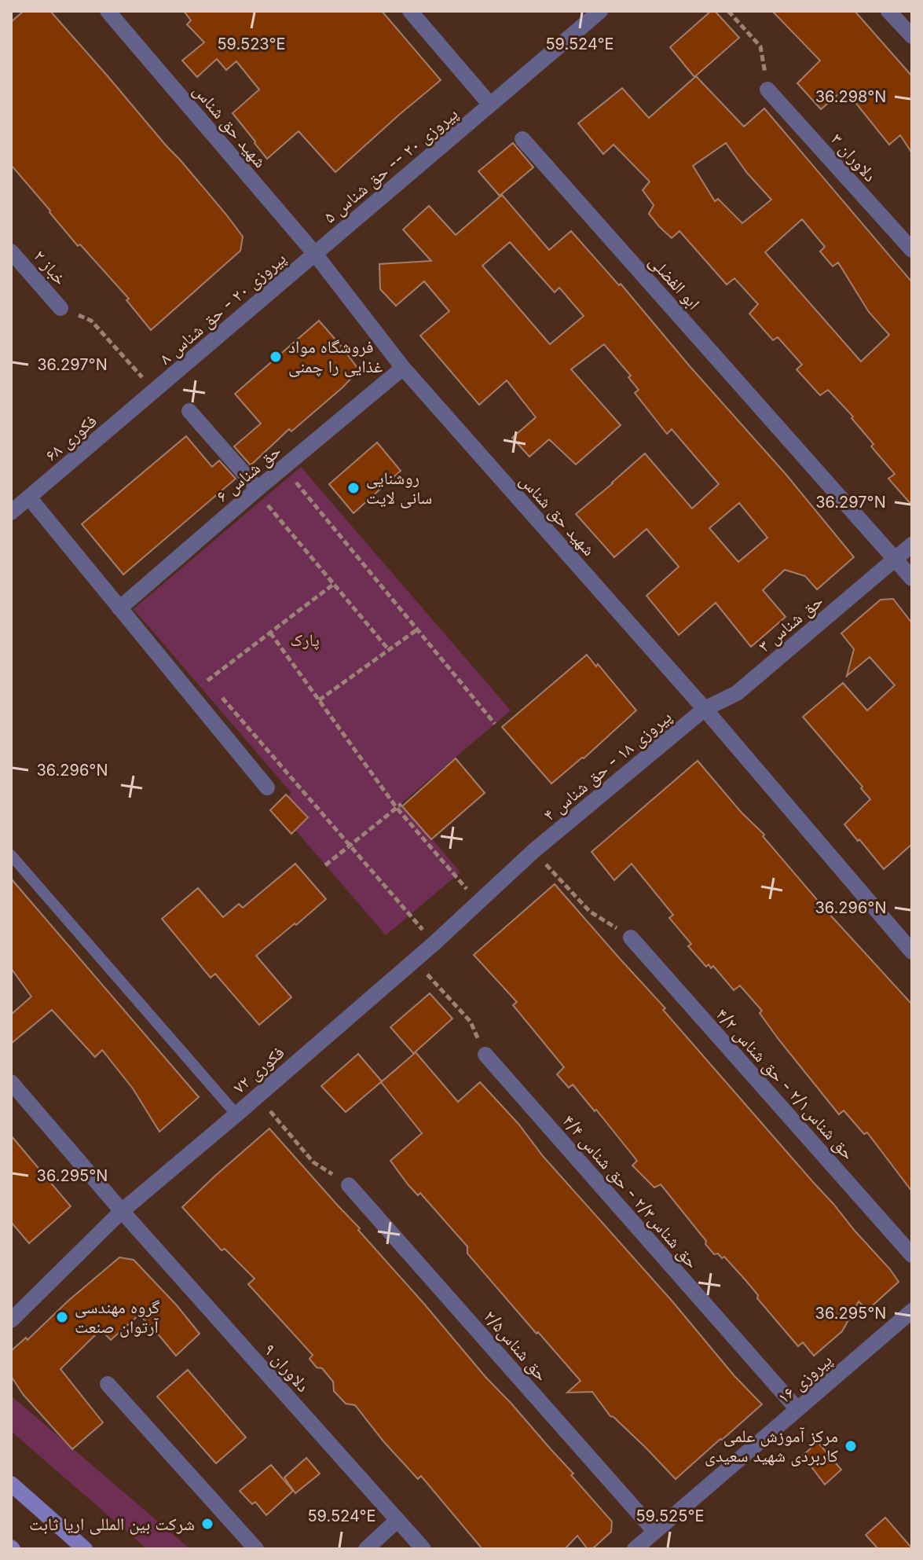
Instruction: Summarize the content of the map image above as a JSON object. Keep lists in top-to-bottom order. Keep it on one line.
{"streets":{"street":["شهید حق شناس","دلاوران ۳","پیروزی ۲۰ -- حق شناس ۵","خباز ۲","ابو الفضلی","پیروزی ۲۰ - حق شناس ۸","فکوری ۶۸","حق شناس ۶","حق شناس ۳","پیروزی ۱۸ - حق شناس ۴","فکوری ۷۲","حق شناس۲/۱ - حق شناس ۴/۲","حق شناس۲/۳ - حق شناس ۴/۴","حق شناس۲/۵","دلاوران ۹","پیروزی ۱۶"]},"crossings":[["شهید حق شناس","پیروزی ۲۰ -- حق شناس ۵"],["شهید حق شناس","پیروزی ۲۰ - حق شناس ۸"],["شهید حق شناس","حق شناس ۶"],["شهید حق شناس","حق شناس ۳"],["شهید حق شناس","پیروزی ۱۸ - حق شناس ۴"],["پیروزی ۲۰ -- حق شناس ۵","پیروزی ۲۰ - حق شناس ۸"],["ابو الفضلی","حق شناس ۳"],["پیروزی ۲۰ - حق شناس ۸","فکوری ۶۸"],["حق شناس ۳","پیروزی ۱۸ - حق شناس ۴"],["پیروزی ۱۸ - حق شناس ۴","فکوری ۷۲"],["فکوری ۷۲","دلاوران ۹"],["حق شناس۲/۳ - حق شناس ۴/۴","پیروزی ۱۶"],["حق شناس۲/۵","پیروزی ۱۶"]],"parks":["پارک"],"places":["فروشگاه مواد غذایی را چمنی","روشنایی سانی لایت","گروه مهندسی آرتوان صنعت","مرکز آموزش علمی کاربردی شهید سعیدی","شرکت بین المللی اریا ثابت"],"coordinates":["59.523°E","59.524°E","36.298°N","36.297°N","36.296°N","36.295°N","59.525°E"]}
